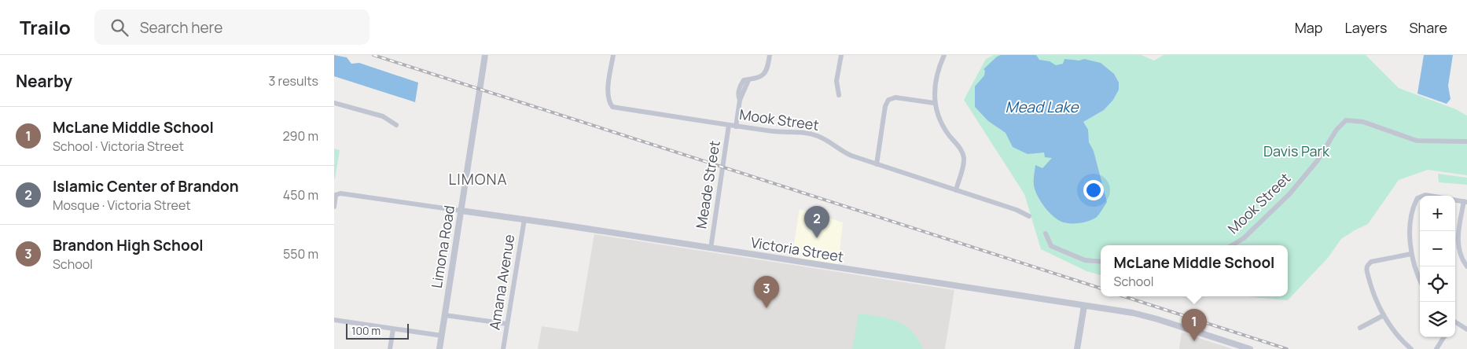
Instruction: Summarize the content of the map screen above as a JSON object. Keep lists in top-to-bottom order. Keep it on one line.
{"streets":{"street":["Mook Street","Meade Street","Limona Road","Victoria Street","Amana Avenue"]},"crossings":[["Mook Street","Meade Street"],["Meade Street","Victoria Street"],["Limona Road","Victoria Street"],["Victoria Street","Amana Avenue"]],"districts":["LIMONA"],"water":["Mead Lake"],"parks":["Davis Park"],"scale_bar":"100 m","page":{"header":"Trailo","search":"Search here","nav":["Map","Layers","Share"],"heading":["Nearby","3 results"],"list":[{"mark":"1","name":"McLane Middle School","note":"School · Victoria Street","value":"290 m"},{"mark":"2","name":"Islamic Center of Brandon","note":"Mosque · Victoria Street","value":"450 m"},{"mark":"3","name":"Brandon High School","note":"School","value":"550 m"}],"map_buttons":["+","−"],"pins":["2","3","1"],"popup":["McLane Middle School","School"],"scale":"100 m"}}
